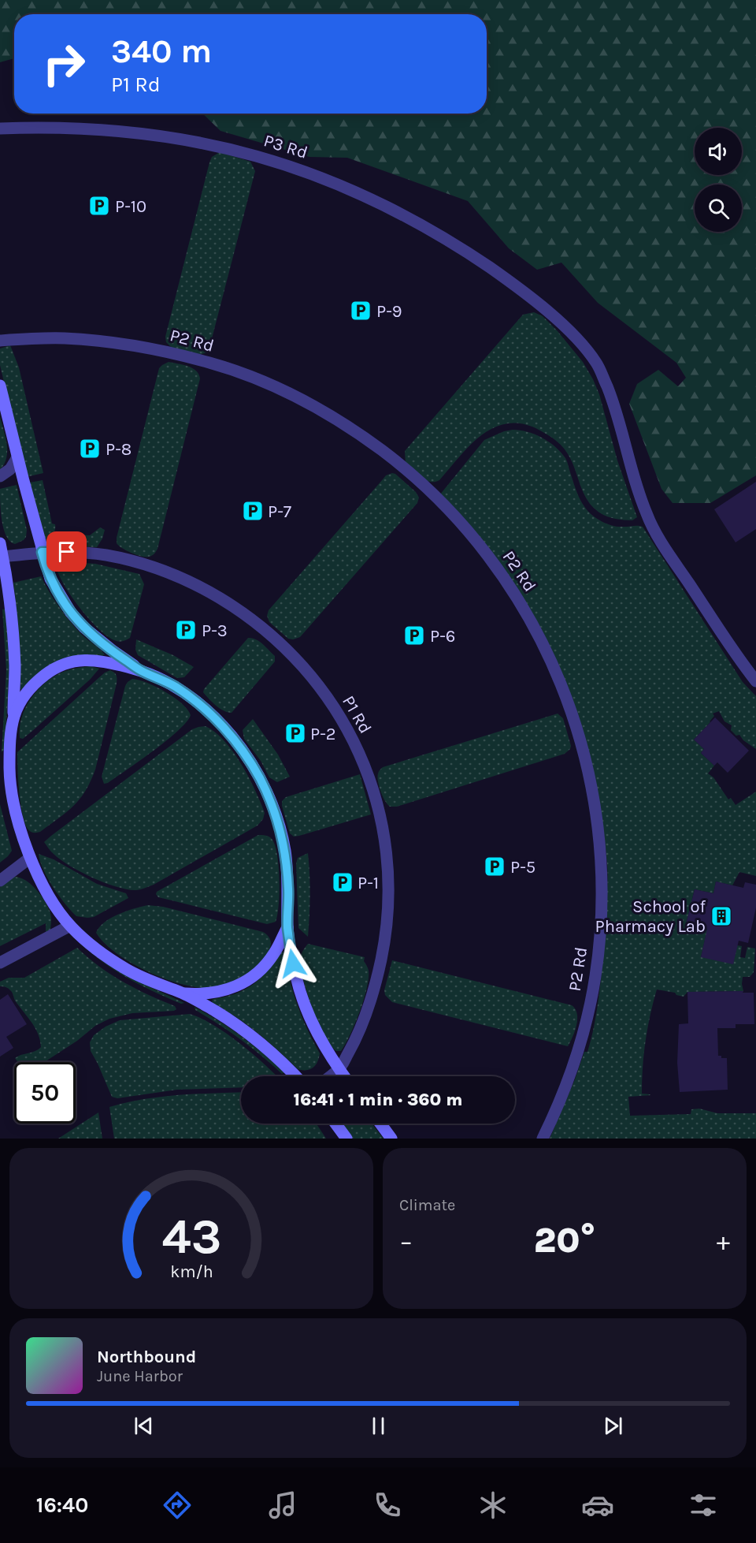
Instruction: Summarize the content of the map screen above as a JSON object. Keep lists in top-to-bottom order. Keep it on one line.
{"streets":{"street":["P3 Rd","P2 Rd","P1 Rd"]},"places":{"parking":["P-10","P-9","P-8","P-7","P-3","P-6","P-2","P-5","P-1"],"building":["School of Pharmacy Lab"]},"page":{"turn":["340 m","P1 Rd"],"limit":"50","trip":"16:41 · 1 min · 360 m","tile":"Climate","heat":["−","20°","+"],"song":["Northbound","June Harbor"],"tabs":"16:40","gauge":["43","km/h"]}}
